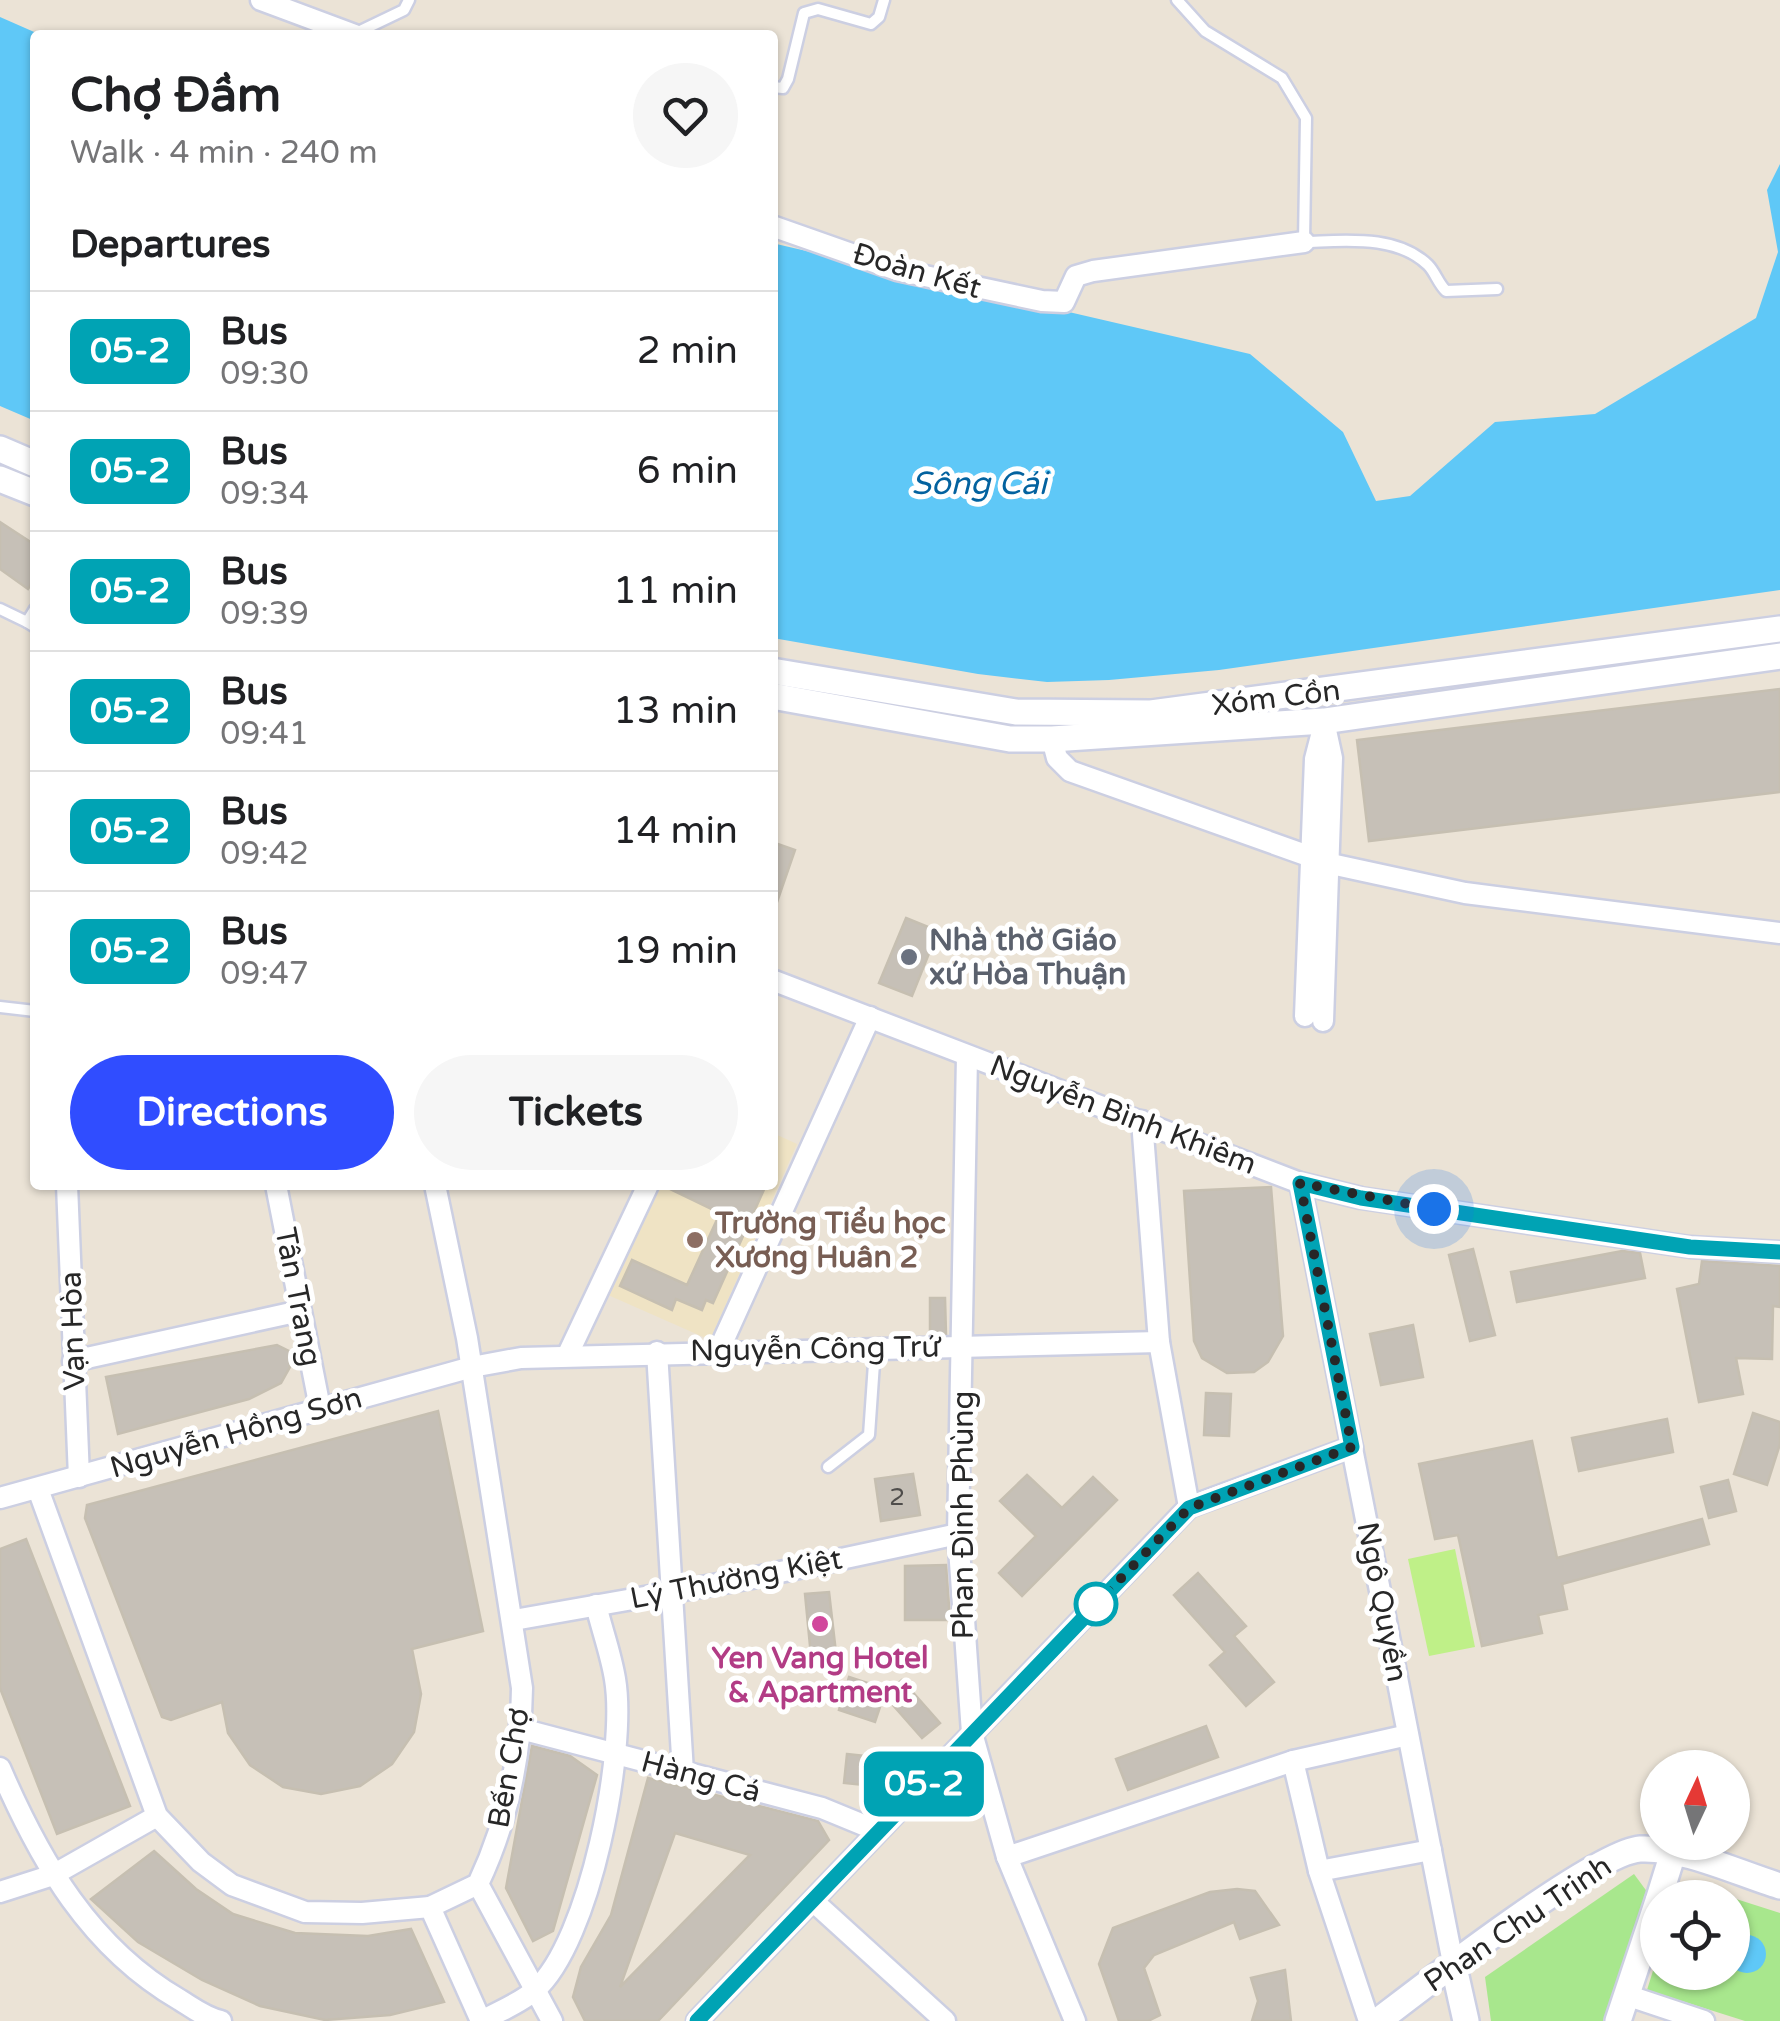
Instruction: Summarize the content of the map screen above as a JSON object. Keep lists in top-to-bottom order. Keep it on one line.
{"streets":{"street":["Đoàn Kết","Xóm Cồn","Nguyễn Bình Khiêm","Tân Trang","Vạn Hòa","Nguyễn Công Trứ","Nguyễn Hồng Sơn","Phan Đình Phùng","Lý Thường Kiệt","Ngô Quyền","Bến Chợ","Hàng Cá","Phan Chu Trinh"]},"crossings":[["Nguyễn Bình Khiêm","Phan Đình Phùng"],["Nguyễn Bình Khiêm","Ngô Quyền"],["Tân Trang","Nguyễn Hồng Sơn"],["Vạn Hòa","Nguyễn Hồng Sơn"],["Nguyễn Công Trứ","Nguyễn Hồng Sơn"],["Nguyễn Công Trứ","Phan Đình Phùng"],["Nguyễn Công Trứ","Bến Chợ"],["Nguyễn Hồng Sơn","Bến Chợ"],["Phan Đình Phùng","Lý Thường Kiệt"],["Lý Thường Kiệt","Bến Chợ"],["Ngô Quyền","Phan Chu Trinh"],["Bến Chợ","Hàng Cá"]],"water":["Sông Cái"],"places":["Nhà thờ Giáo xứ Hòa Thuận","Trường Tiểu học Xương Huân 2","Yen Vang Hotel & Apartment"],"lines":["bus line 05-2"],"house_numbers":["2"],"north":"top","page":{"on_map":"05-2","heading":[["Chợ Đầm","Walk · 4 min · 240 m"],"Departures"],"list":[{"mark":"05-2","name":"Bus","note":"09:30","value":"2 min"},{"mark":"05-2","name":"Bus","note":"09:34","value":"6 min"},{"mark":"05-2","name":"Bus","note":"09:39","value":"11 min"},{"mark":"05-2","name":"Bus","note":"09:41","value":"13 min"},{"mark":"05-2","name":"Bus","note":"09:42","value":"14 min"},{"mark":"05-2","name":"Bus","note":"09:47","value":"19 min"}],"buttons":["Directions","Tickets"]}}
